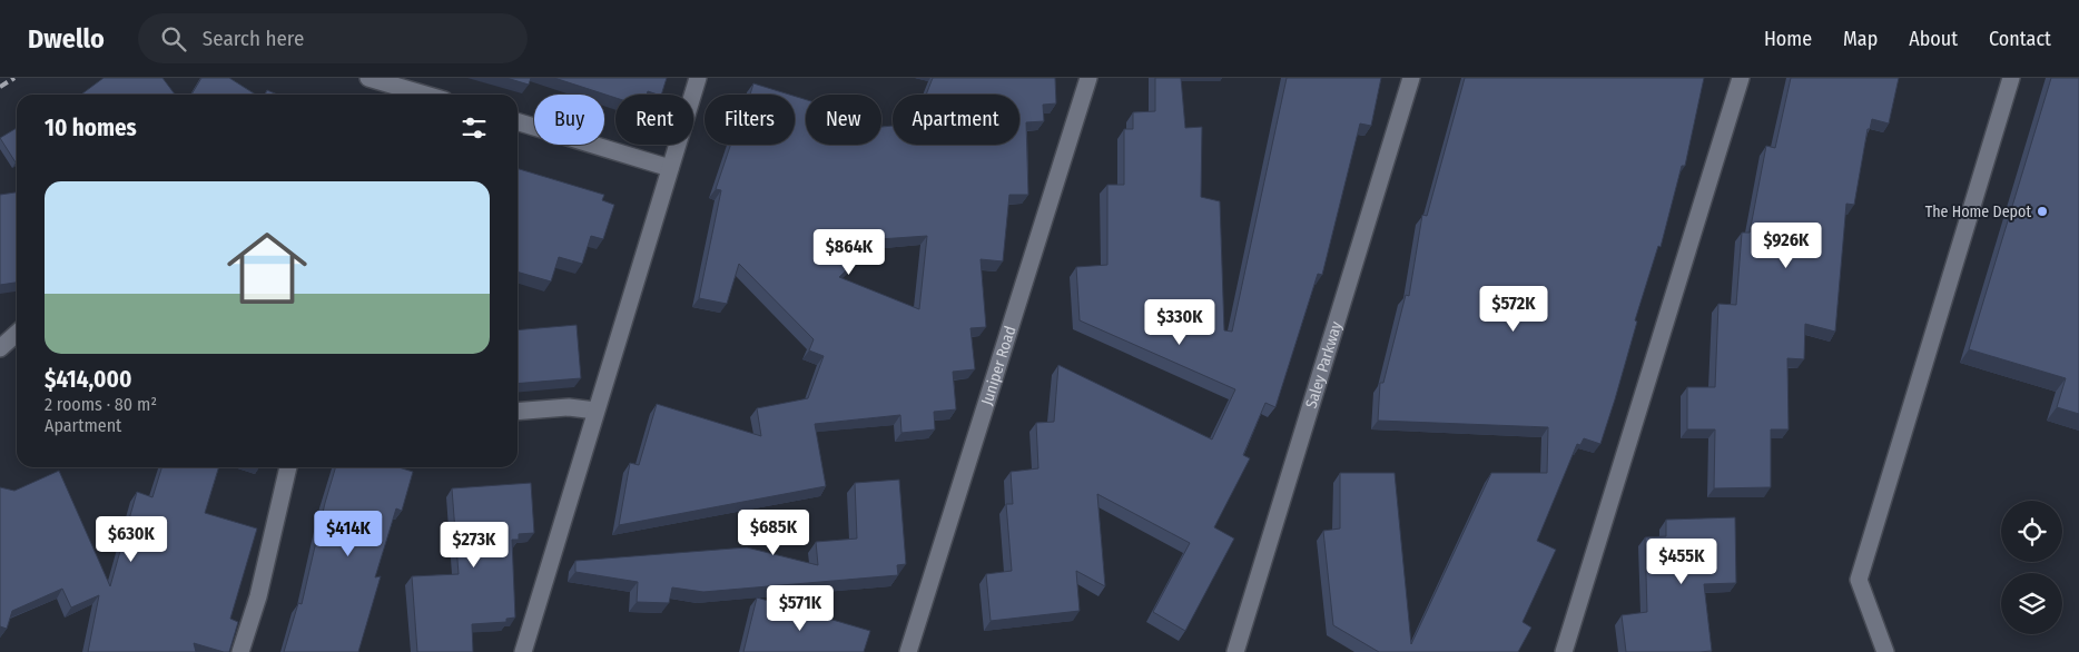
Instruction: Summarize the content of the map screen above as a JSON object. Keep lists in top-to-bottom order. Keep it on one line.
{"streets":{"street":["Juniper Road","Saley Parkway"]},"places":["The Home Depot"],"page":{"header":"Dwello","search":"Search here","nav":["Home","Map","About","Contact"],"chip":["Buy","Rent","Filters","New","Apartment"],"heading":"10 homes","list":[{"name":"$414,000","note":"2 rooms · 80 m² · Apartment"}],"price":["$926K","$864K","$572K","$330K","$685K","$414K","$630K","$273K","$455K","$571K"]}}
